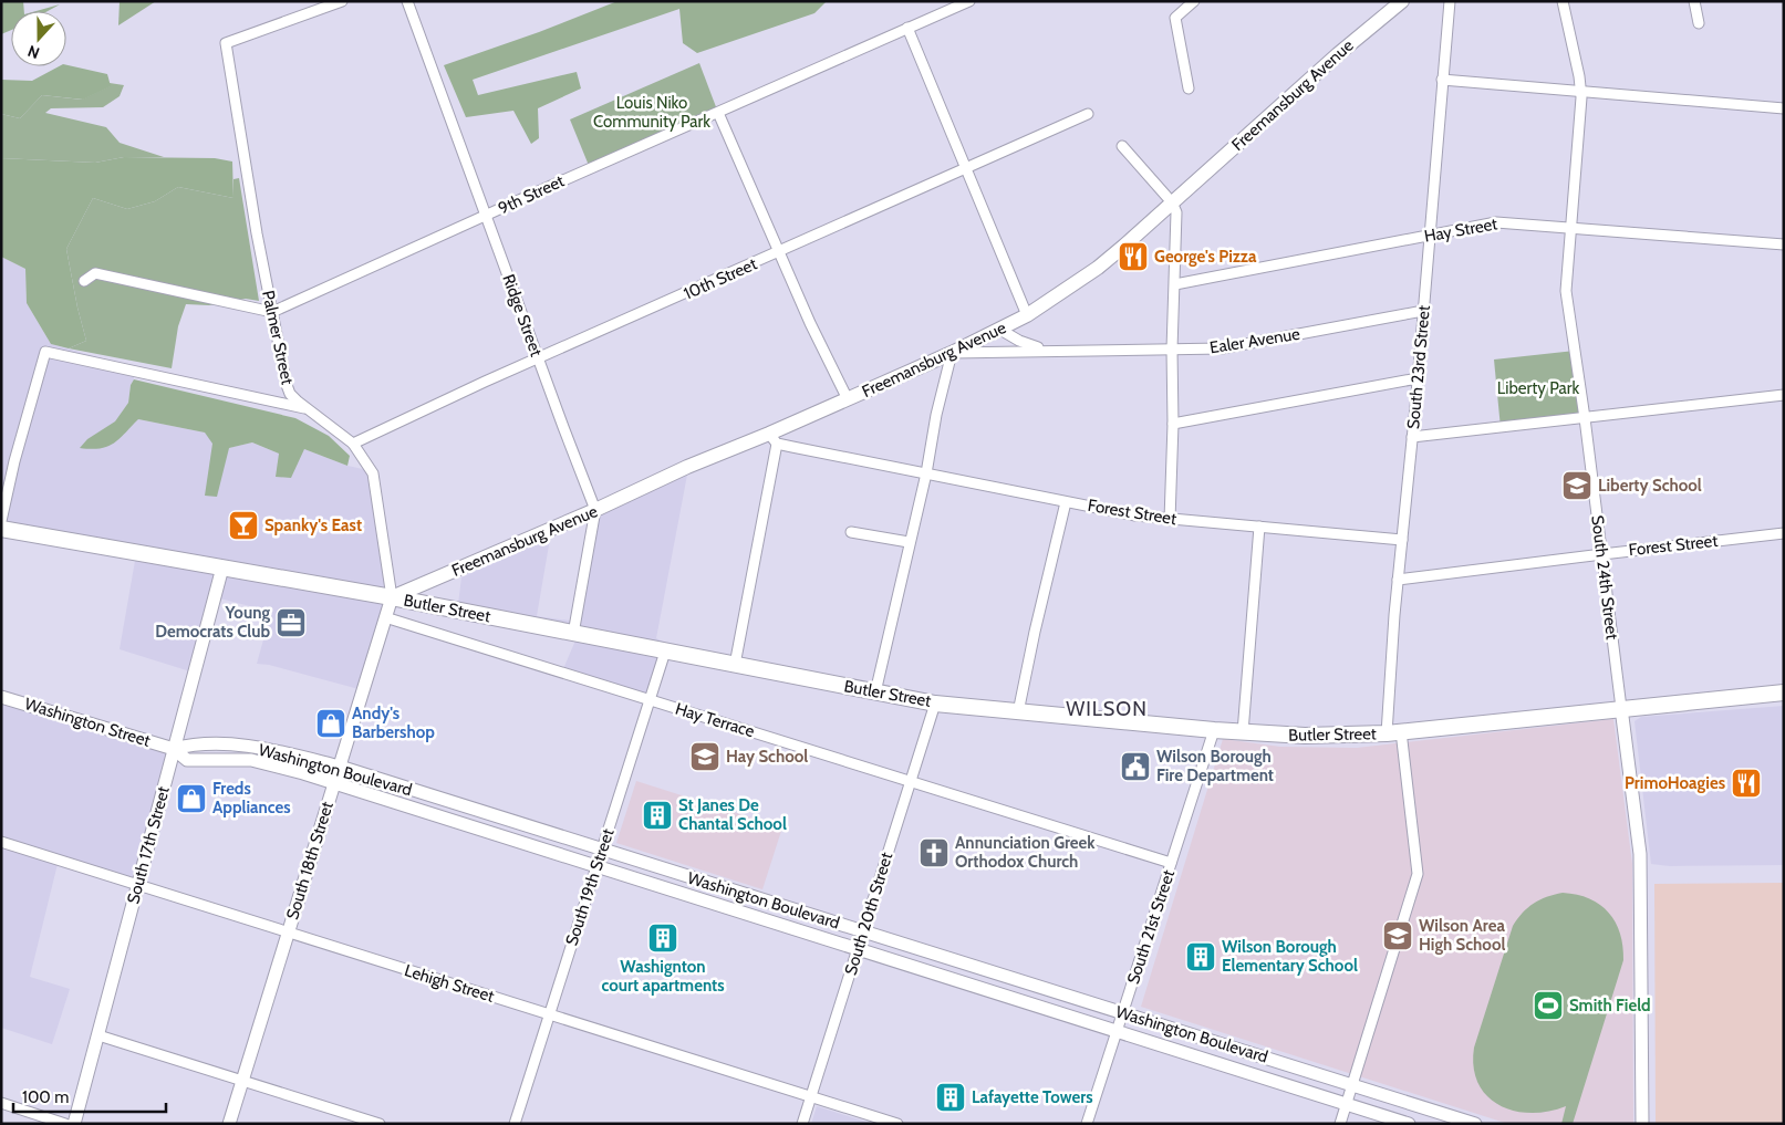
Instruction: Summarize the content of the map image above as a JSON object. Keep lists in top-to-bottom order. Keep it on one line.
{"streets":{"main road":["Freemansburg Avenue","Butler Street"],"street":["9th Street","Hay Street","10th Street","Ridge Street","Palmer Street","Ealer Avenue","South 23rd Street","Forest Street","South 24th Street","Hay Terrace","Washington Street","Washington Boulevard","South 17th Street","South 18th Street","South 19th Street","South 20th Street","South 21st Street","Lehigh Street"]},"crossings":[["Freemansburg Avenue","Ridge Street"],["Freemansburg Avenue","Palmer Street"],["Freemansburg Avenue","Ealer Avenue"],["Freemansburg Avenue","Forest Street"],["Freemansburg Avenue","Butler Street"],["Freemansburg Avenue","South 18th Street"],["9th Street","Ridge Street"],["9th Street","Palmer Street"],["Hay Street","South 23rd Street"],["Hay Street","South 24th Street"],["10th Street","Ridge Street"],["10th Street","Palmer Street"],["Palmer Street","Butler Street"],["Palmer Street","South 18th Street"],["Ealer Avenue","South 23rd Street"],["South 23rd Street","Forest Street"],["South 23rd Street","Butler Street"],["South 23rd Street","Washington Boulevard"],["Forest Street","South 24th Street"],["South 24th Street","Butler Street"],["Butler Street","South 17th Street"],["Butler Street","South 18th Street"],["Butler Street","South 19th Street"],["Butler Street","South 20th Street"],["Butler Street","South 21st Street"],["Hay Terrace","South 18th Street"],["Hay Terrace","South 19th Street"],["Hay Terrace","South 20th Street"],["Hay Terrace","South 21st Street"],["Washington Street","Washington Boulevard"],["Washington Street","South 17th Street"],["Washington Boulevard","South 17th Street"],["Washington Boulevard","South 18th Street"],["Washington Boulevard","South 19th Street"],["Washington Boulevard","South 20th Street"],["Washington Boulevard","South 21st Street"],["South 17th Street","Lehigh Street"],["South 18th Street","Lehigh Street"],["South 19th Street","Lehigh Street"],["South 20th Street","Lehigh Street"]],"districts":["WILSON"],"parks":["Louis Niko Community Park","Liberty Park"],"places":{"restaurant":["George's Pizza","PrimoHoagies"],"school or university":["Liberty School","Hay School","Wilson Area High School"],"bar":["Spanky's East"],"office":["Young Democrats Club"],"shop":["Andy's Barbershop","Freds Appliances"],"public building":["Wilson Borough Fire Department"],"building":["St Janes De Chantal School","Washignton court apartments","Wilson Borough Elementary School","Lafayette Towers"],"church":["Annunciation Greek Orthodox Church"],"sports":["Smith Field"]},"scale_bar":"100 m","north":"bottom"}
